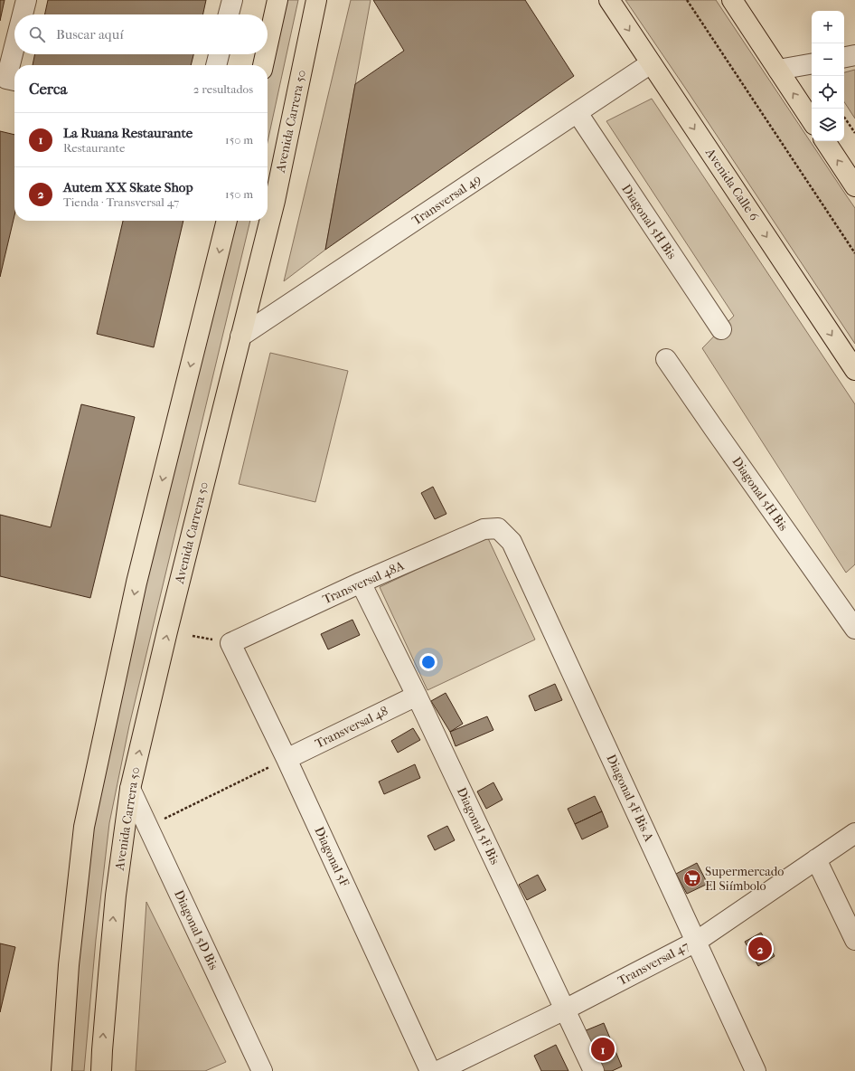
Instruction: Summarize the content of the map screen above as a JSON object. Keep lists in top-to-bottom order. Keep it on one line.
{"streets":{"main road":["Avenida Carrera 50","Avenida Calle 6"],"street":["Transversal 49","Diagonal 5H Bis","Transversal 48A","Transversal 48","Diagonal 5F Bis A","Diagonal 5F Bis","Diagonal 5F","Diagonal 5D Bis","Transversal 47"]},"crossings":[["Avenida Carrera 50","Transversal 49"],["Avenida Carrera 50","Diagonal 5D Bis"],["Avenida Calle 6","Transversal 49"],["Transversal 49","Diagonal 5H Bis"],["Transversal 48A","Diagonal 5F Bis A"],["Transversal 48A","Diagonal 5F Bis"],["Transversal 48A","Diagonal 5F"],["Transversal 48","Diagonal 5F Bis"],["Transversal 48","Diagonal 5F"],["Diagonal 5F Bis A","Transversal 47"],["Diagonal 5F Bis","Transversal 47"]],"places":{"supermarket":["Supermercado El Siímbolo"]},"page":{"map_buttons":["+","−"],"search":"Buscar aquí","heading":["Cerca","2 resultados"],"list":[{"mark":"1","name":"La Ruana Restaurante","note":"Restaurante","value":"150 m"},{"mark":"2","name":"Autem XX Skate Shop","note":"Tienda · Transversal 47","value":"150 m"}],"pins":["2","1"]}}
